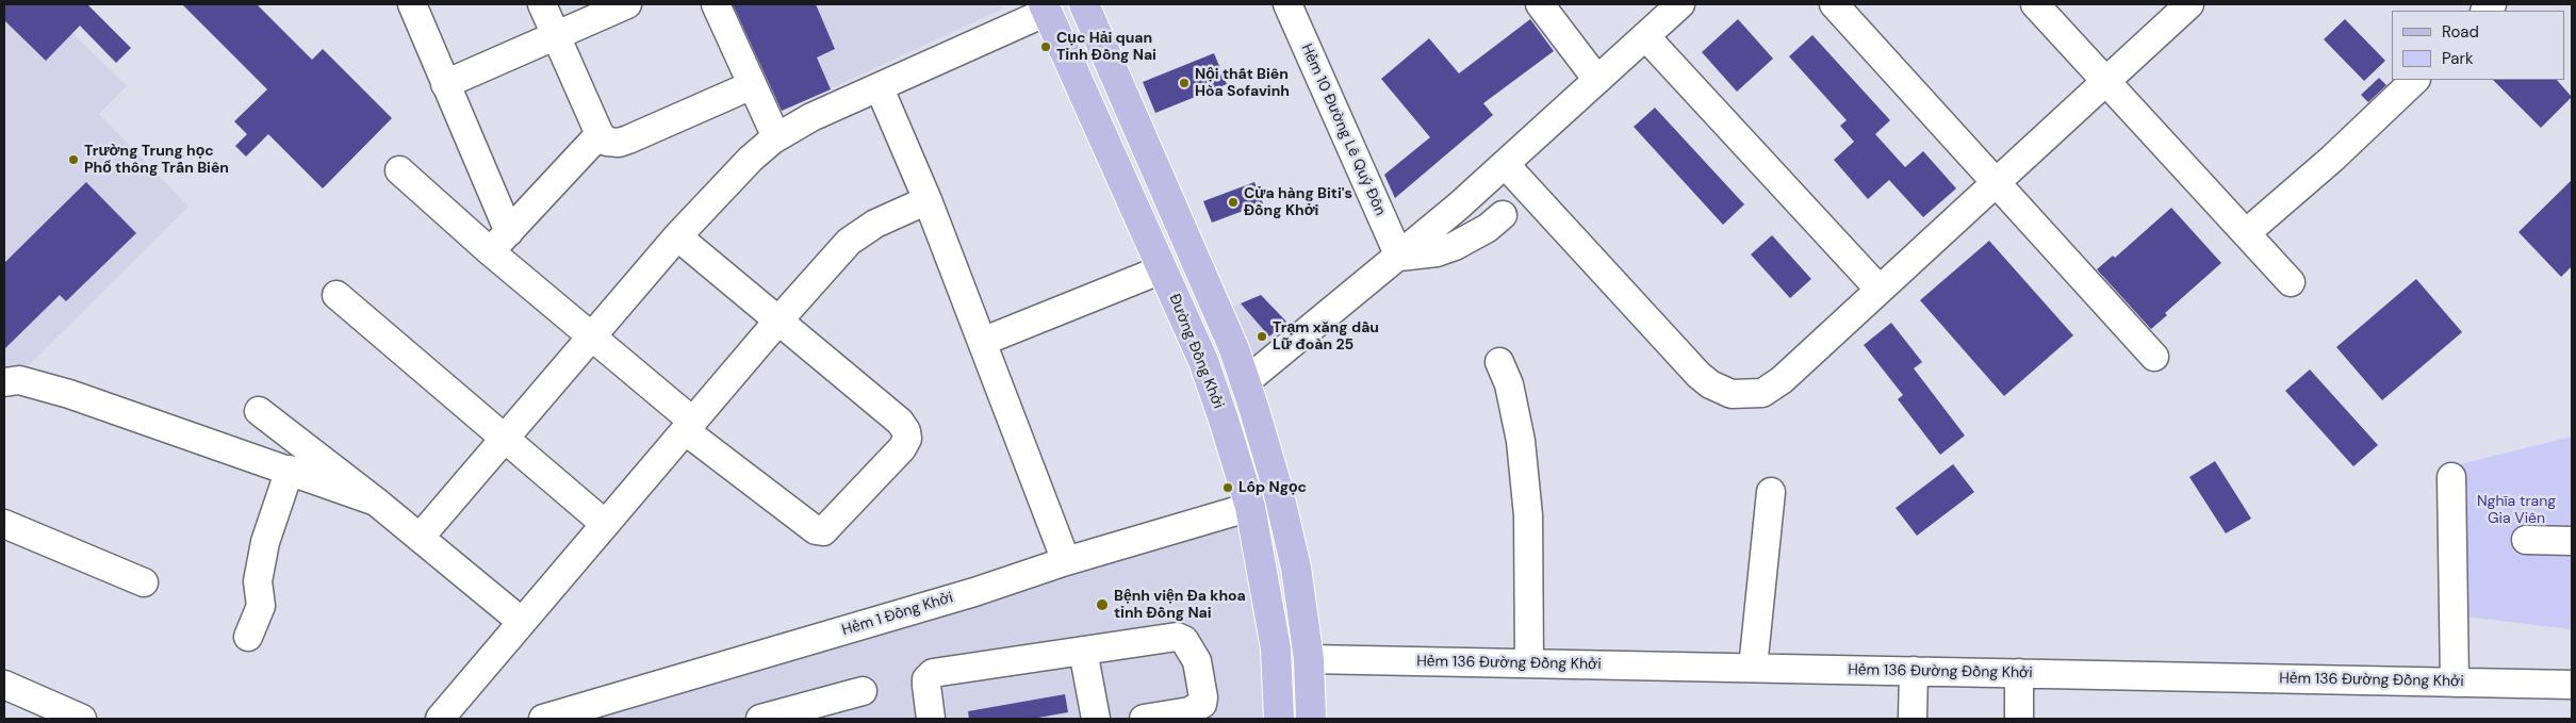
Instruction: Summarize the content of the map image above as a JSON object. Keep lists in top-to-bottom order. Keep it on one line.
{"streets":{"main road":["Đường Đồng Khởi"],"street":["Hẻm 10 Đường Lê Quý Đôn","Hẻm 1 Đồng Khởi","Hẻm 136 Đường Đồng Khởi"]},"crossings":[["Đường Đồng Khởi","Hẻm 1 Đồng Khởi"]],"parks":["Nghĩa trang Gia Viên"],"places":["Cục Hải quan Tỉnh Đồng Nai","Nội thất Biên Hòa Sofavinh","Trường Trung học Phổ thông Trấn Biên","Cửa hàng Biti's Đồng Khởi","Trạm xăng dầu Lữ đoàn 25","Lốp Ngọc","Bệnh viện Đa khoa tỉnh Đồng Nai"],"legend":["Road","Park"]}
